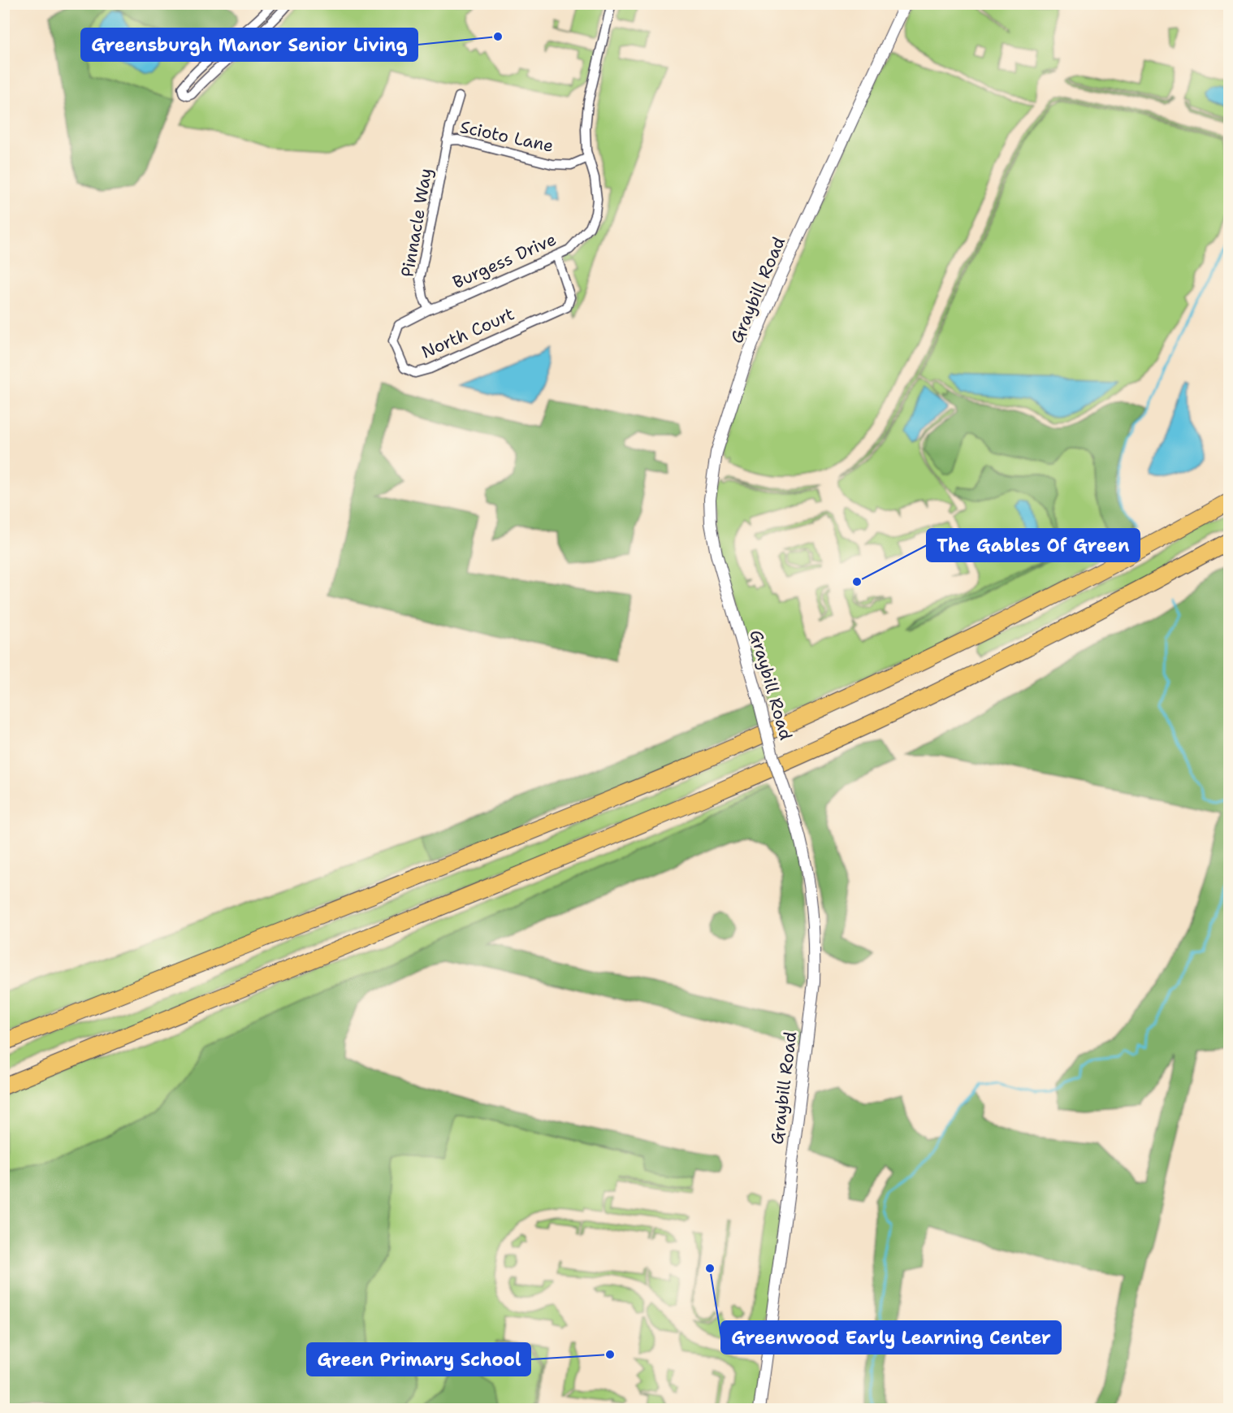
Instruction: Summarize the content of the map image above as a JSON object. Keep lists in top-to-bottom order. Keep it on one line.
{"streets":{"street":["Scioto Lane","Pinnacle Way","Burgess Drive","Graybill Road","North Court"]},"crossings":[["Scioto Lane","Pinnacle Way"],["Scioto Lane","Burgess Drive"],["Pinnacle Way","Burgess Drive"],["Pinnacle Way","North Court"],["Burgess Drive","North Court"]],"places":["Greensburgh Manor Senior Living","The Gables Of Green","Greenwood Early Learning Center","Green Primary School"]}
